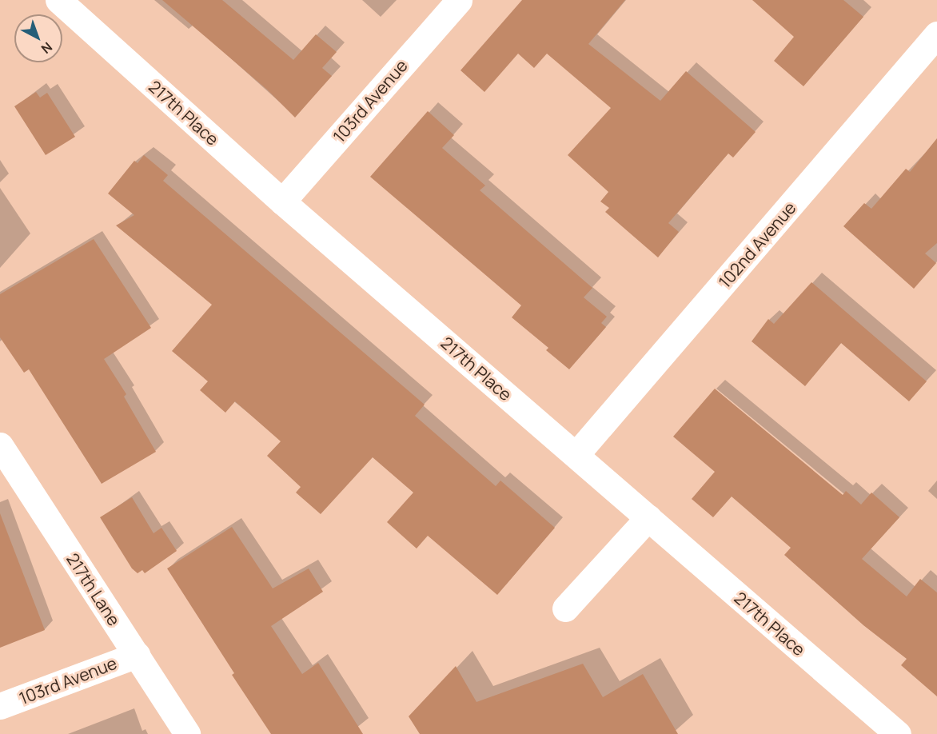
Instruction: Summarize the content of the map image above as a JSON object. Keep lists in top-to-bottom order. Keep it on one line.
{"streets":{"street":["103rd Avenue","217th Place","102nd Avenue","217th Lane"]},"crossings":[["103rd Avenue","217th Place"],["103rd Avenue","217th Lane"],["217th Place","102nd Avenue"]],"north":"bottom right"}
